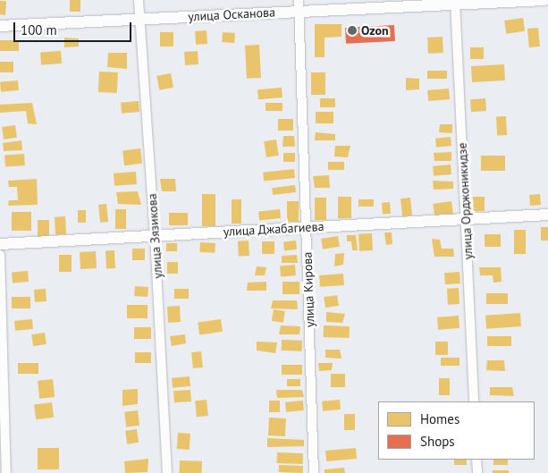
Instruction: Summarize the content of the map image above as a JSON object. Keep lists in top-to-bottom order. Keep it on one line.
{"streets":{"main road":["улица Осканова","улица Джабагиева"],"street":["улица Орджоникидзе","улица Зязикова","улица Кирова"]},"crossings":[["улица Осканова","улица Орджоникидзе"],["улица Осканова","улица Зязикова"],["улица Осканова","улица Кирова"],["улица Орджоникидзе","улица Джабагиева"],["улица Джабагиева","улица Зязикова"],["улица Джабагиева","улица Кирова"]],"places":["Ozon"],"legend":["Homes","Shops"],"scale_bar":"100 m"}
